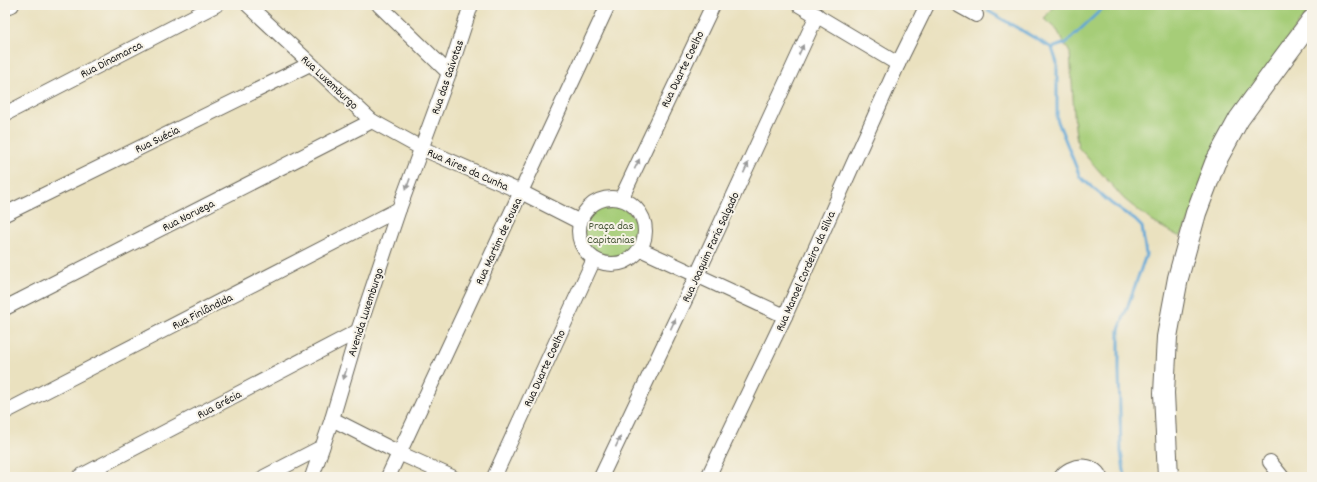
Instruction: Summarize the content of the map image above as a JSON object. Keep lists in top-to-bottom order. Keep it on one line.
{"streets":{"street":["Rua Dinamarca","Rua Duarte Coelho","Rua das Gaivotas","Rua Luxemburgo","Rua Suécia","Rua Aires da Cunha","Rua Noruega","Rua Martim de Sousa","Rua Joaquim Faria Salgado","Rua Manoel Cordeiro da Silva","Rua Finlândida","Avenida Luxemburgo","Rua Grécia"]},"crossings":[["Rua Duarte Coelho","Rua Aires da Cunha"],["Rua das Gaivotas","Rua Luxemburgo"],["Rua das Gaivotas","Rua Aires da Cunha"],["Rua das Gaivotas","Avenida Luxemburgo"],["Rua Luxemburgo","Rua Suécia"],["Rua Luxemburgo","Rua Aires da Cunha"],["Rua Luxemburgo","Rua Noruega"],["Rua Luxemburgo","Avenida Luxemburgo"],["Rua Aires da Cunha","Rua Martim de Sousa"],["Rua Aires da Cunha","Avenida Luxemburgo"],["Rua Finlândida","Avenida Luxemburgo"],["Avenida Luxemburgo","Rua Grécia"]],"one_way":["Rua Duarte Coelho","Rua Joaquim Faria Salgado","Avenida Luxemburgo"],"parks":["Praça das Capitanias"]}
